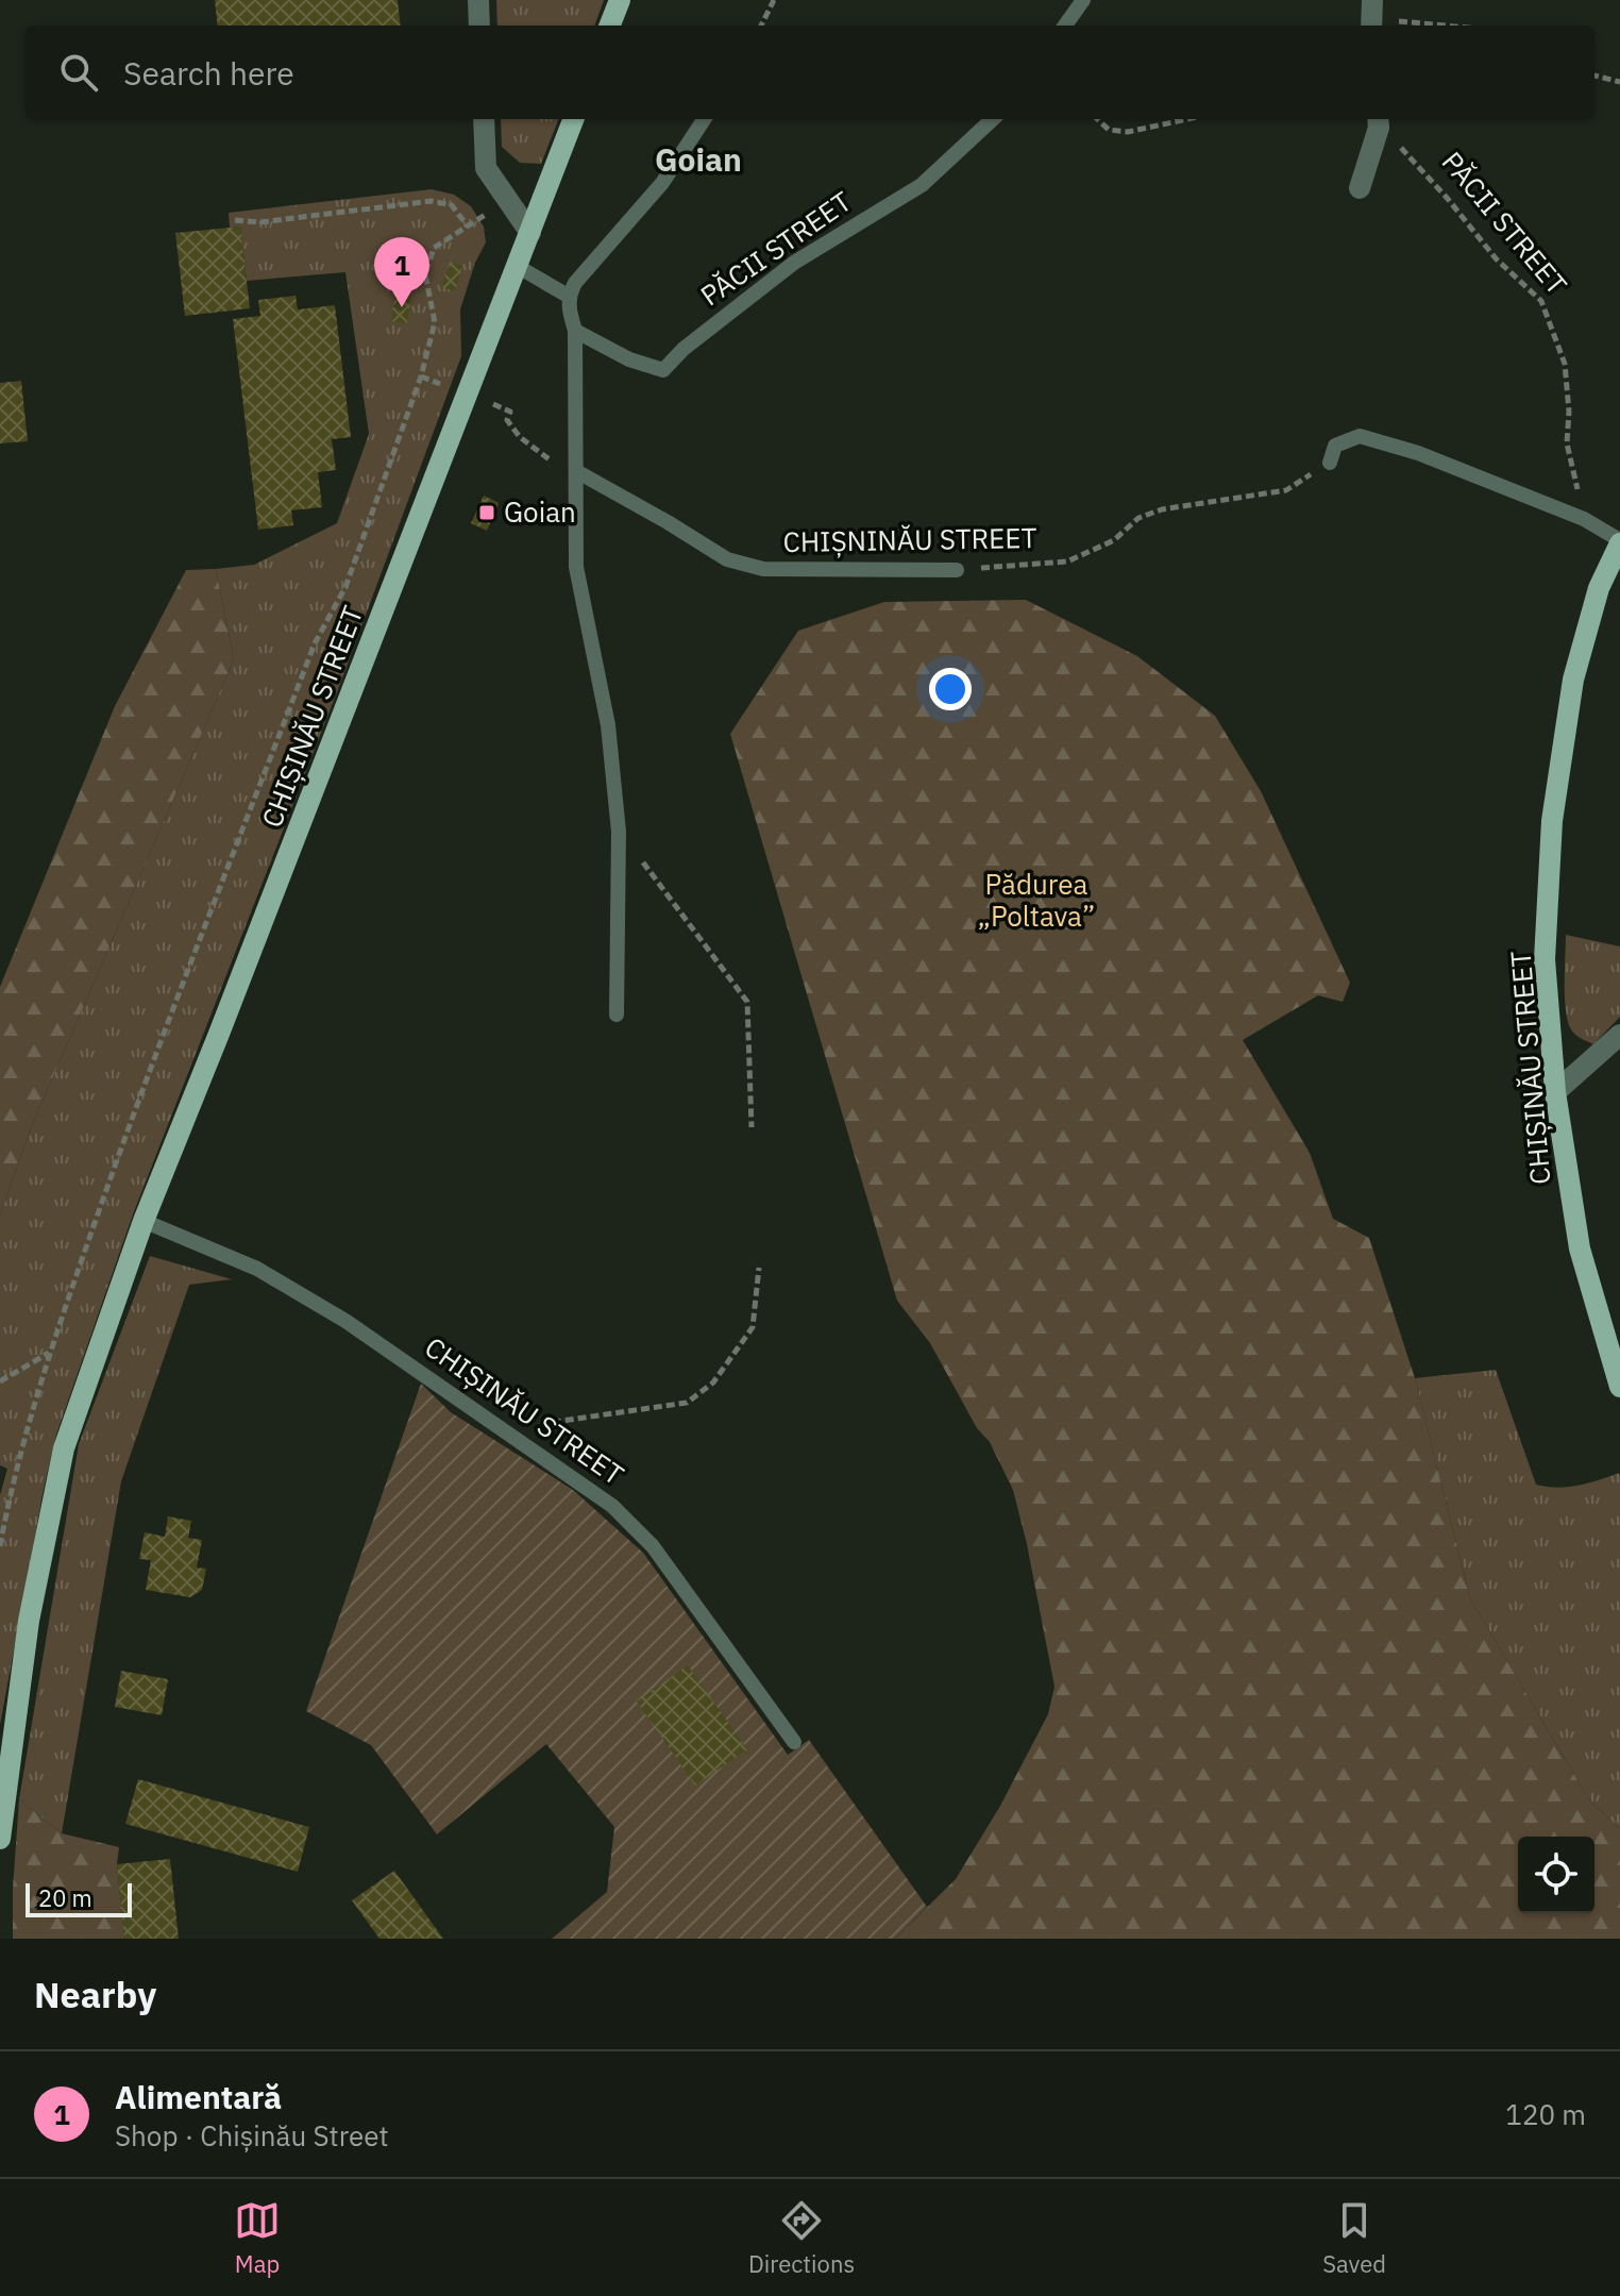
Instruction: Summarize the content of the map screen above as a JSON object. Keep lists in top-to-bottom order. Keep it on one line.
{"streets":{"main road":["CHIȘINĂU STREET"],"lane":["PĂCII STREET","CHIȘNINĂU STREET"]},"districts":["Goian"],"parks":["Pădurea „Poltava”"],"places":{"transit":["Goian"]},"scale_bar":"20 m","page":{"search":"Search here","pins":"1","scale":"20 m","heading":"Nearby","list":[{"mark":"1","name":"Alimentară","note":"Shop · Chișinău Street","value":"120 m"}],"nav":["Map","Directions","Saved"]}}
